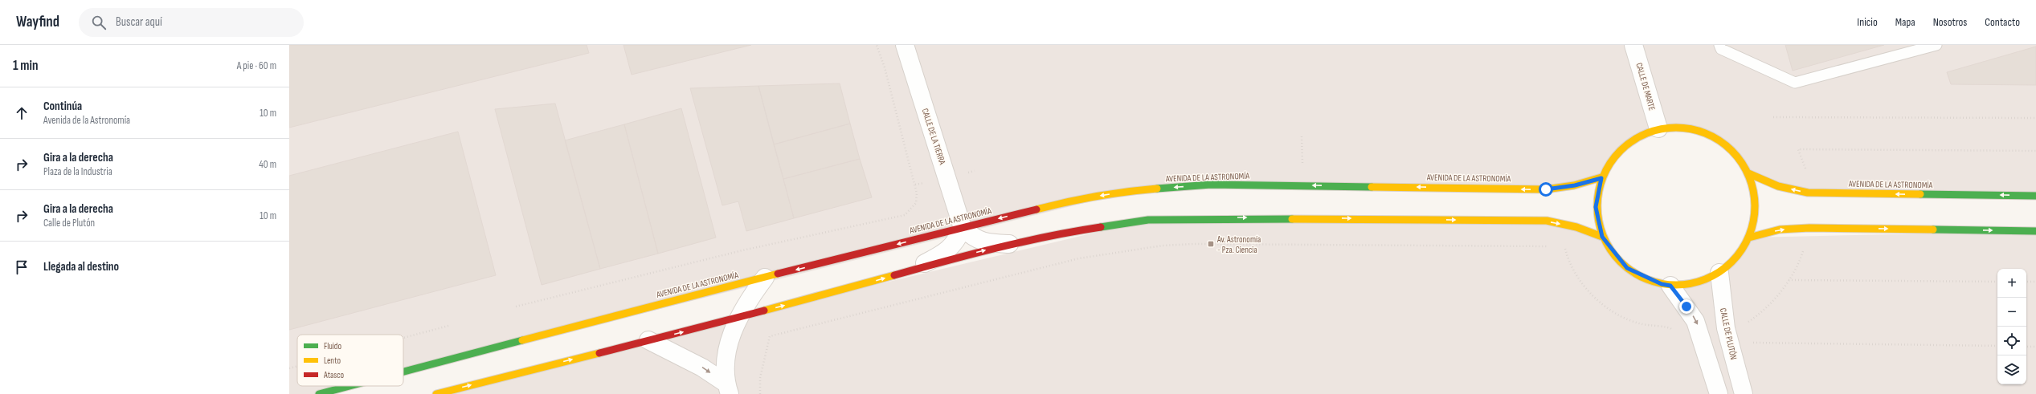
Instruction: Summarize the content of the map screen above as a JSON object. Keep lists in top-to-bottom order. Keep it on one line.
{"streets":{"street":["CALLE DE MARTE","CALLE DE LA TIERRA","AVENIDA DE LA ASTRONOMÍA","CALLE DE PLUTÓN"]},"crossings":[["CALLE DE LA TIERRA","AVENIDA DE LA ASTRONOMÍA"]],"places":{"transit":["Av. Astronomía - Pza. Ciencia"]},"legend":["Fluido","Lento","Atasco"],"page":{"header":"Wayfind","search":"Buscar aquí","nav":["Inicio","Mapa","Nosotros","Contacto"],"heading":["1 min","A pie · 60 m"],"list":[["Continúa","Avenida de la Astronomía","10 m"],["Gira a la derecha","Plaza de la Industria","40 m"],["Gira a la derecha","Calle de Plutón","10 m"],"Llegada al destino"],"map_buttons":["+","−"]}}
